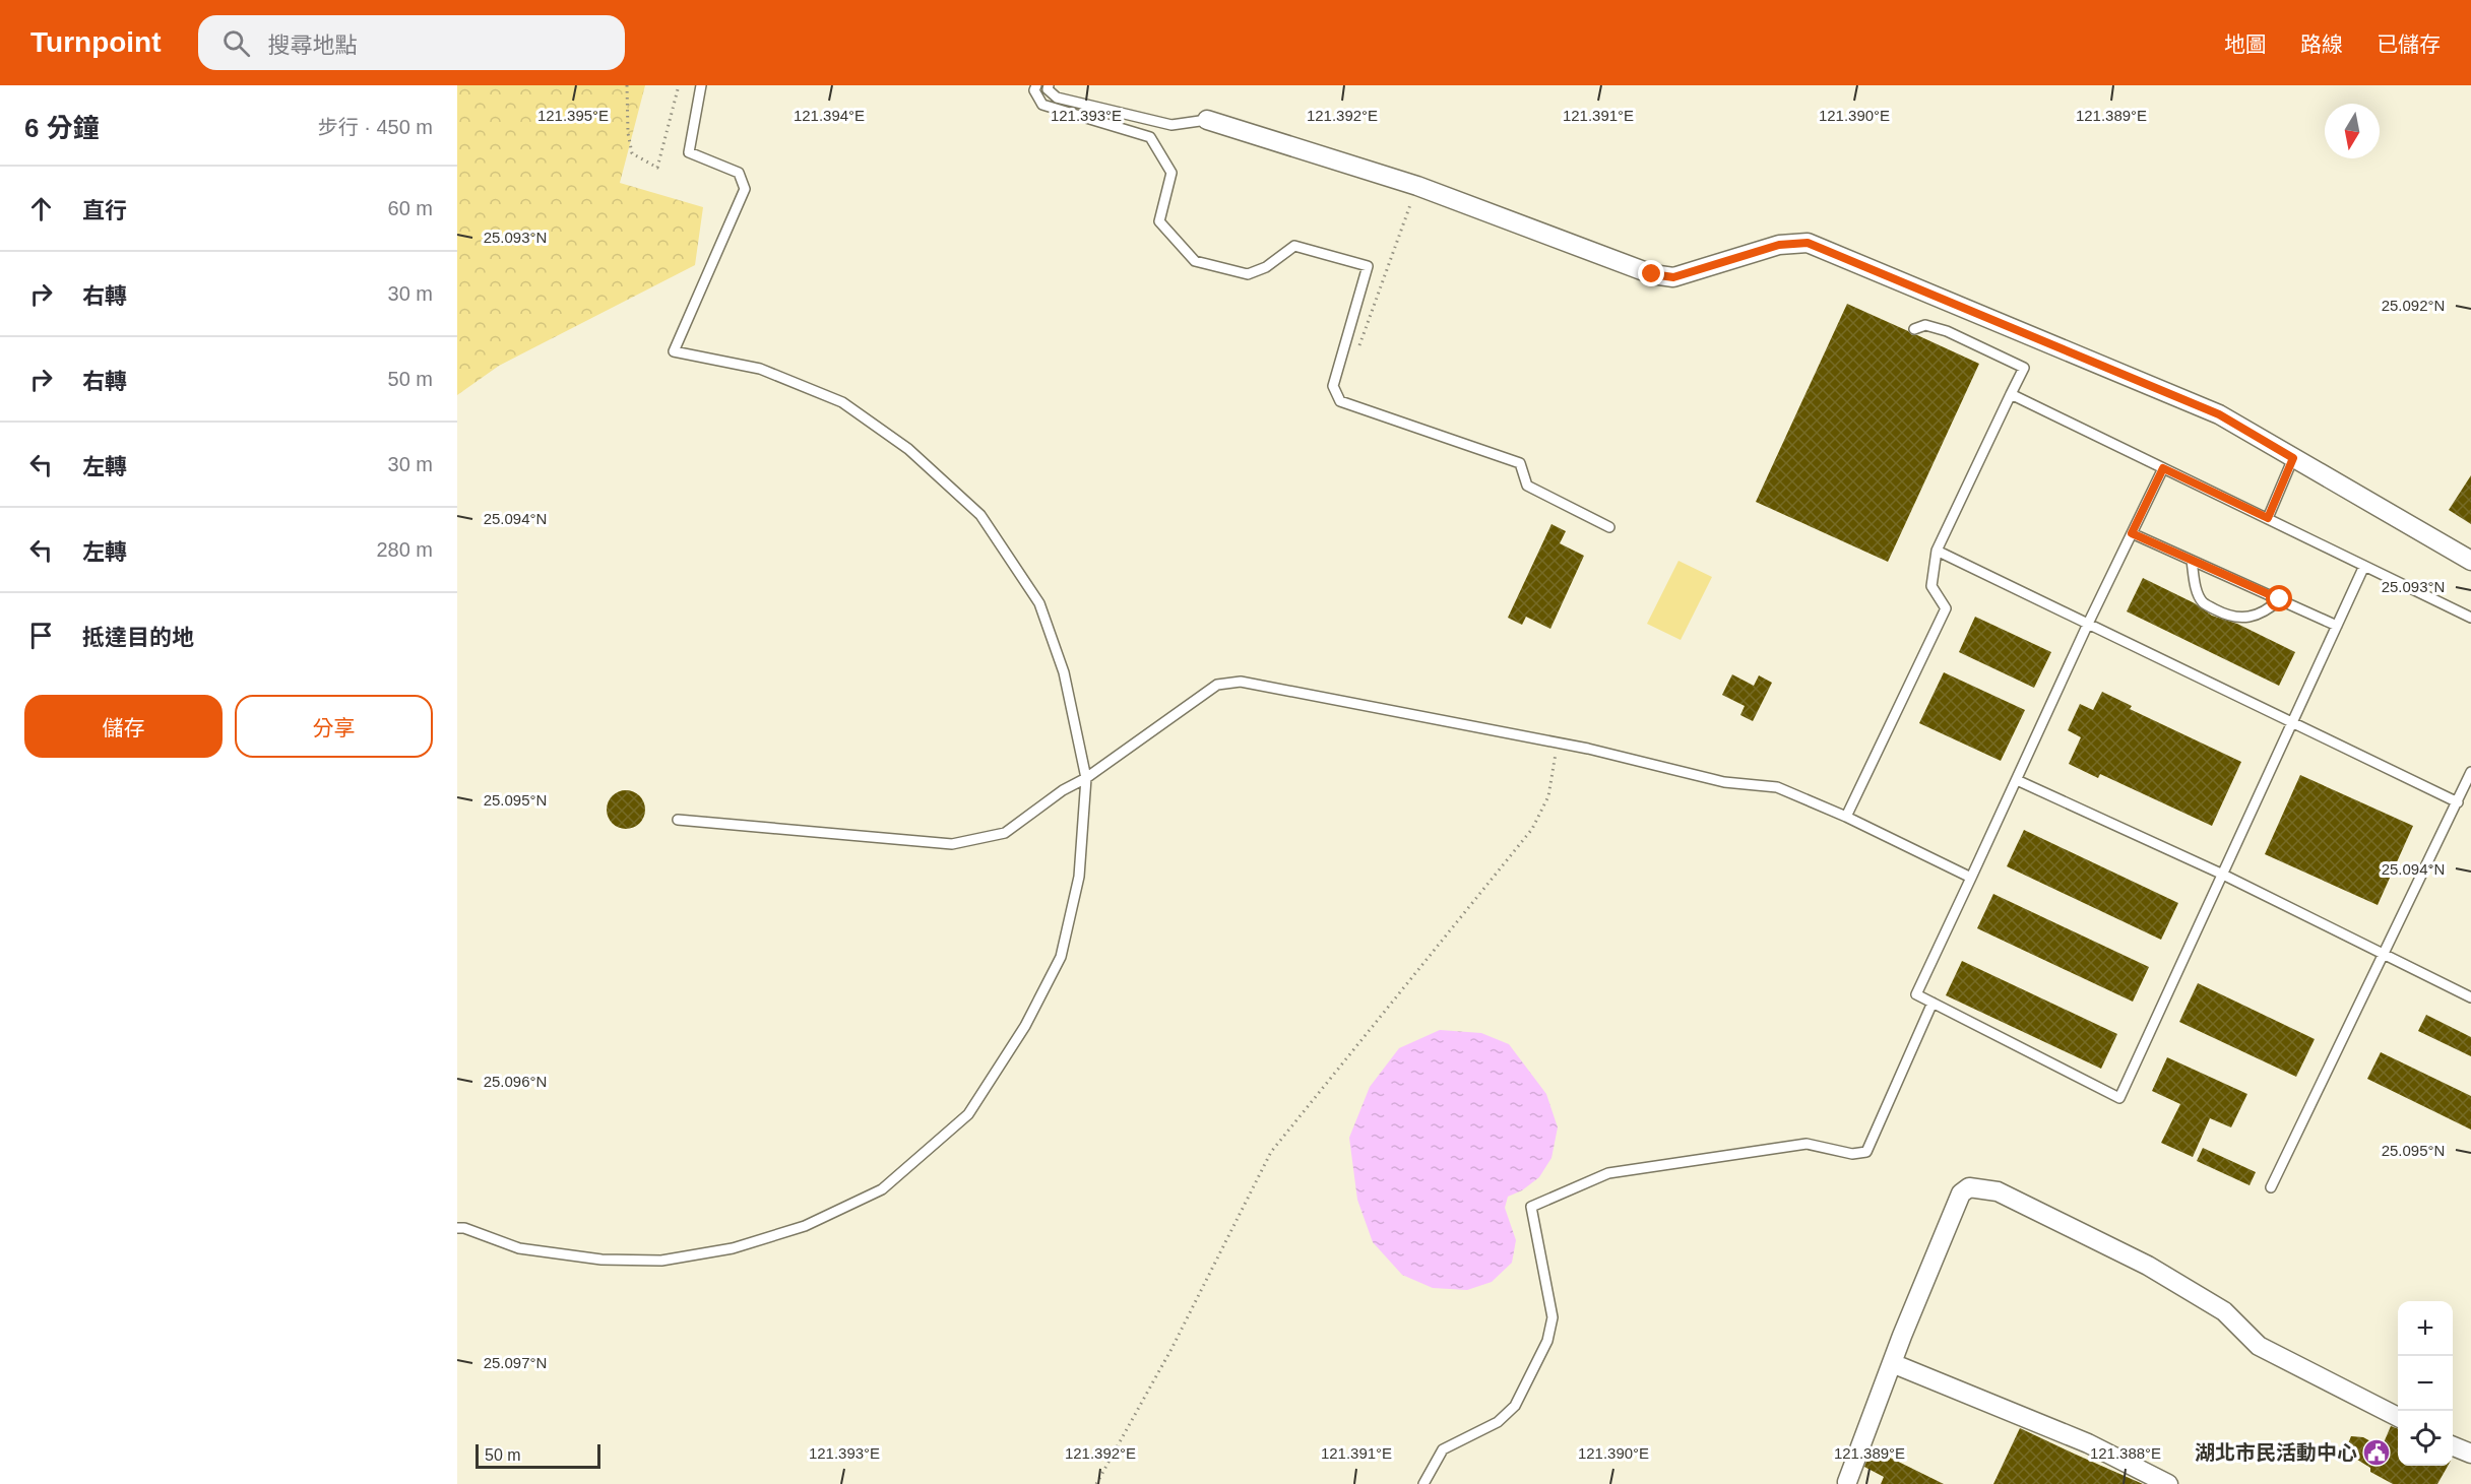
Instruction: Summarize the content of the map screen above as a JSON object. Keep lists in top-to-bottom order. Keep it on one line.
{"places":{"public building":["湖北市民活動中心"]},"scale_bar":"50 m","north":"bottom","page":{"header":"Turnpoint","search":"搜尋地點","nav":["地圖","路線","已儲存"],"heading":["6 分鐘","步行 · 450 m"],"list":[["直行","60 m"],["右轉","30 m"],["右轉","50 m"],["左轉","30 m"],["左轉","280 m"],"抵達目的地"],"buttons":["儲存","分享"],"map_buttons":["+","−"],"scale":"50 m"},"coordinates":["121.395°E","121.394°E","121.393°E","121.392°E","121.391°E","121.390°E","121.389°E","25.093°N","25.092°N","25.094°N","25.095°N","25.096°N","25.097°N","121.388°E"]}
